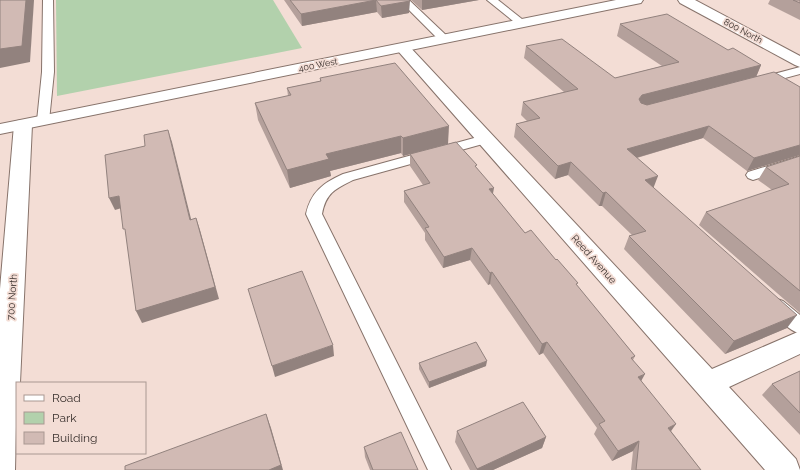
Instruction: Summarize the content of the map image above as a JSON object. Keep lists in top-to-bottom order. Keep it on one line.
{"streets":{"street":["800 North","400 West","Reed Avenue","700 North"]},"crossings":[["400 West","Reed Avenue"],["400 West","700 North"]],"legend":["Road","Park","Building"]}
